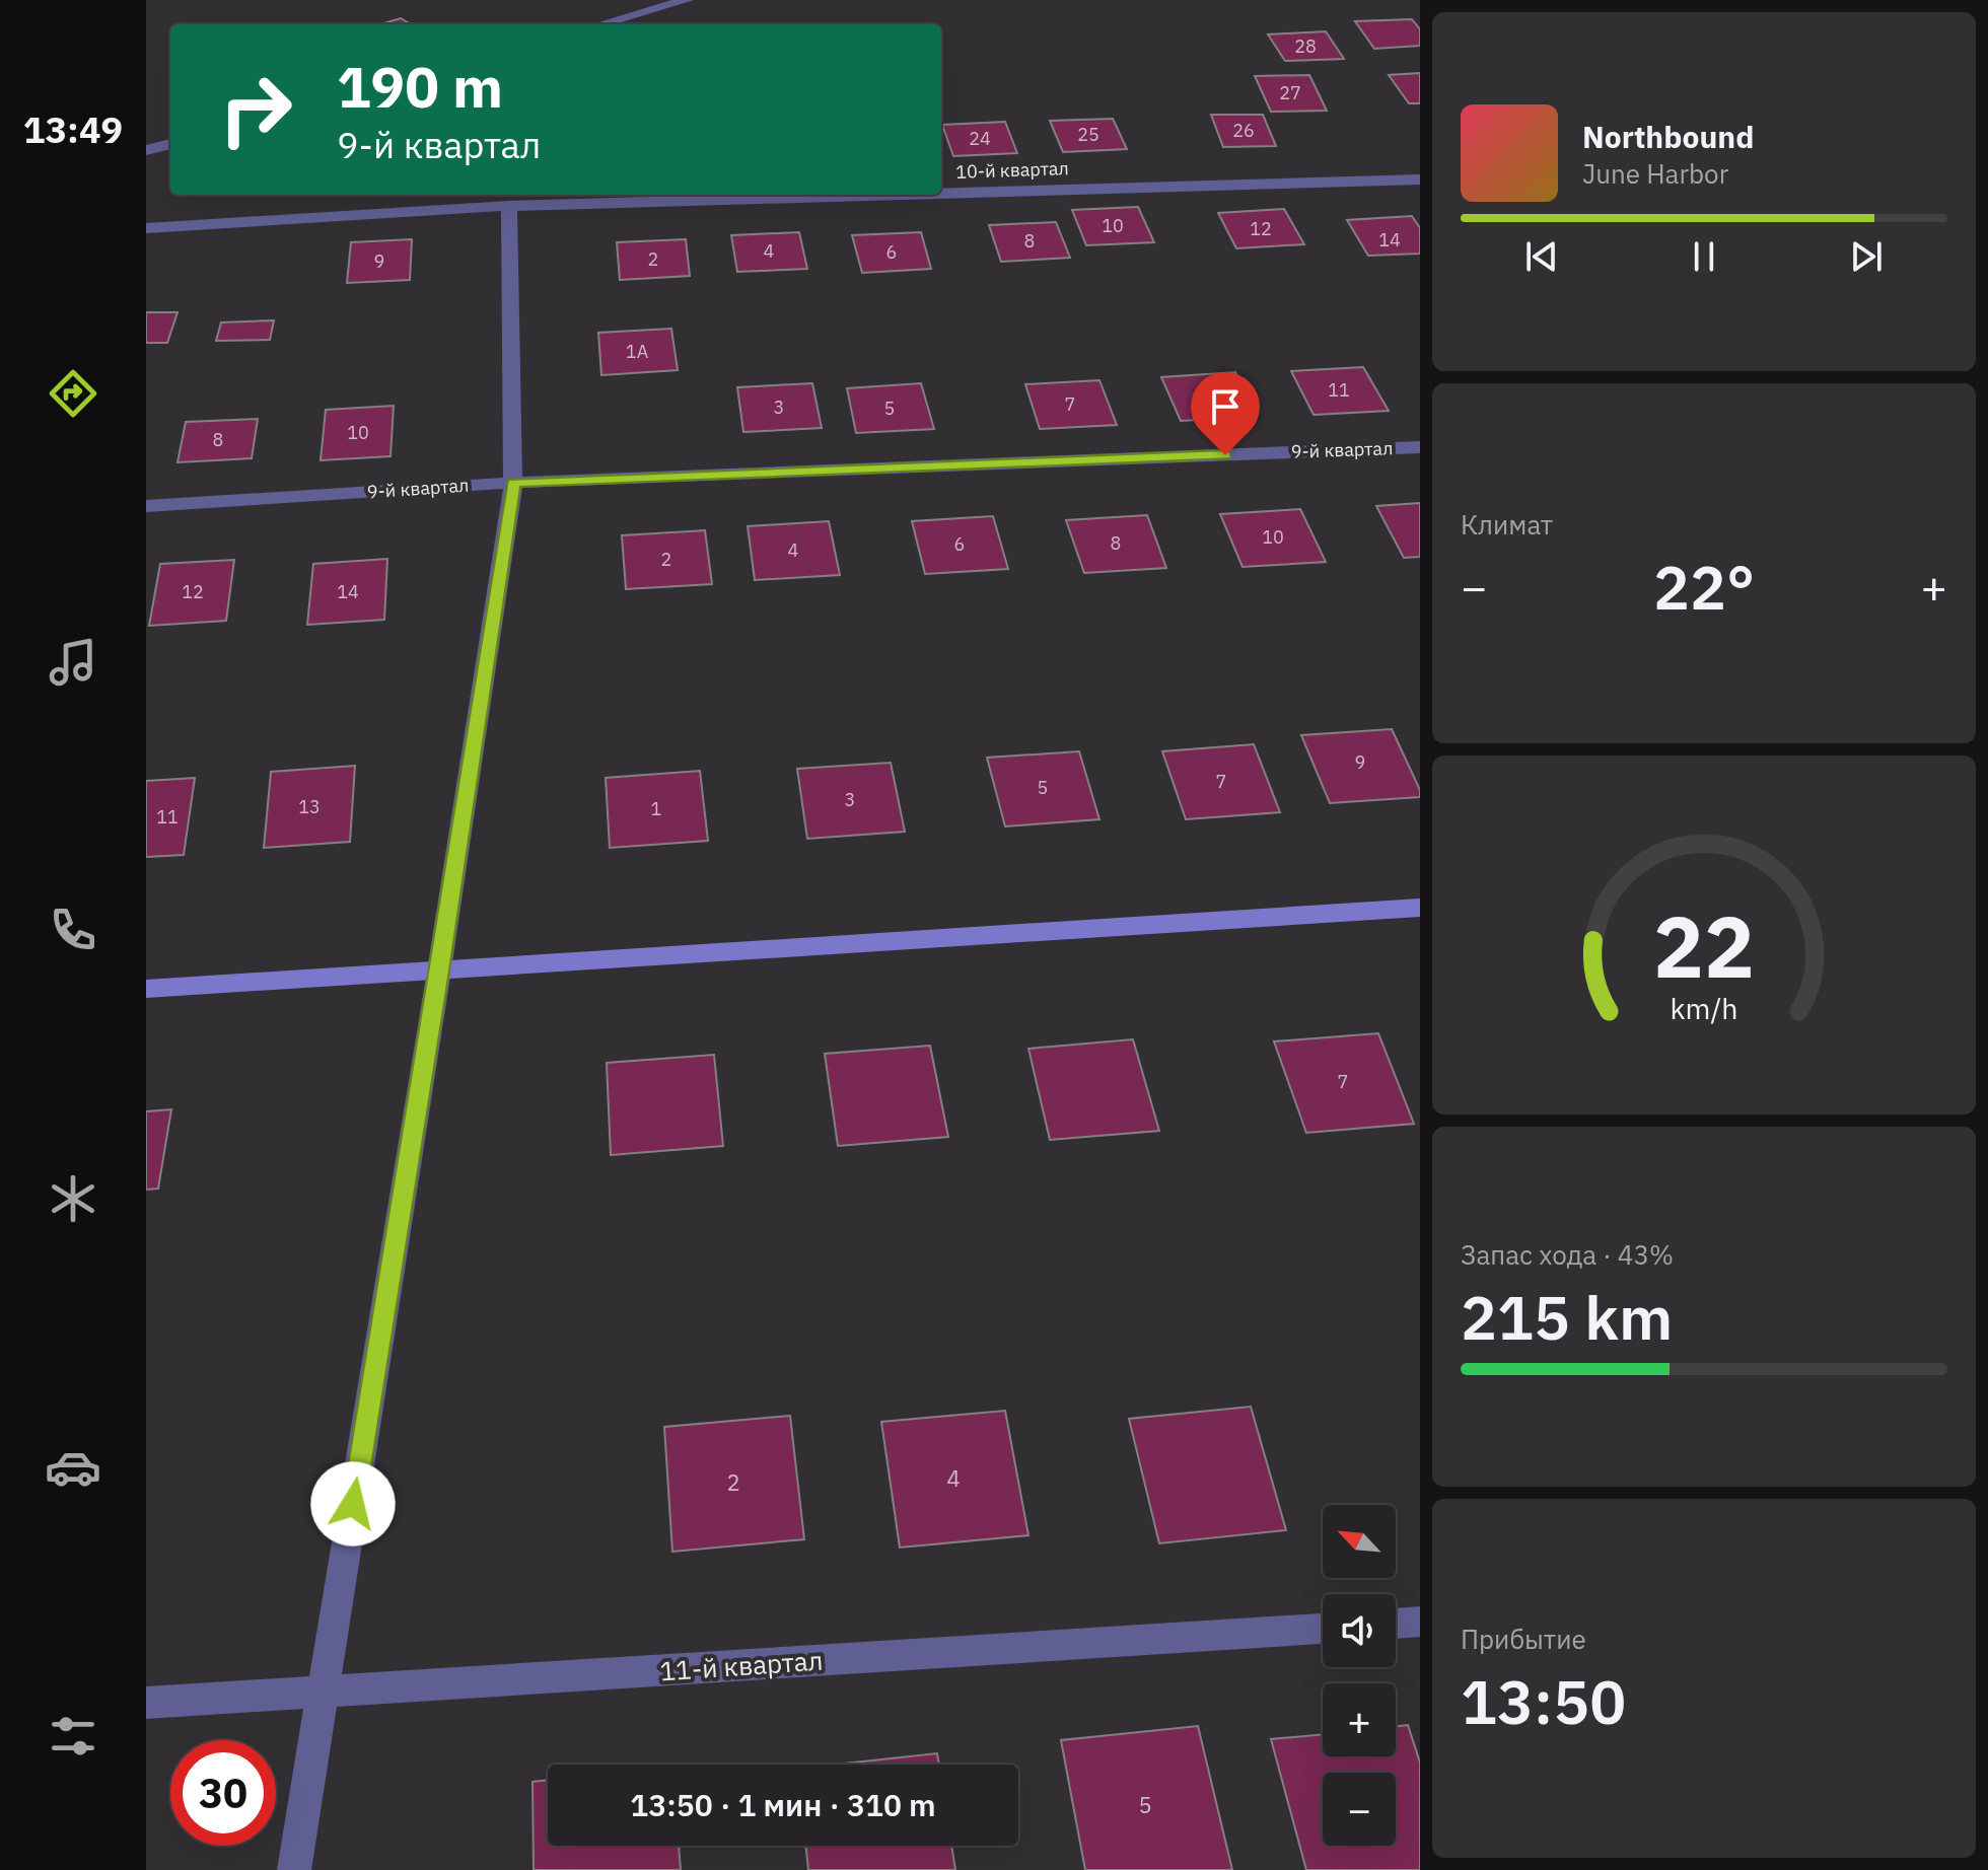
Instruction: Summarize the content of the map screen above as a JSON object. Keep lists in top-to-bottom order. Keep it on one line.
{"streets":{"street":["10-й квартал","9-й квартал","11-й квартал"]},"house_numbers":["28","27","26","25","24","10","12","14","8","4","6","2","9","1А","11","7","3","5","10","8","10","8","6","4","2","12","14","9","7","5","3","13","1","11","7","4","2","5"],"north":"top left","page":{"tabs":"13:49","turn":["190 m","9-й квартал"],"song":["Northbound","June Harbor"],"tile":["Климат",["Запас хода · 43%","215 km"],["Прибытие","13:50"]],"heat":["−","22°","+"],"map_buttons":["+","−"],"limit":"30","trip":"13:50 · 1 мин · 310 m","gauge":["22","km/h"]}}
